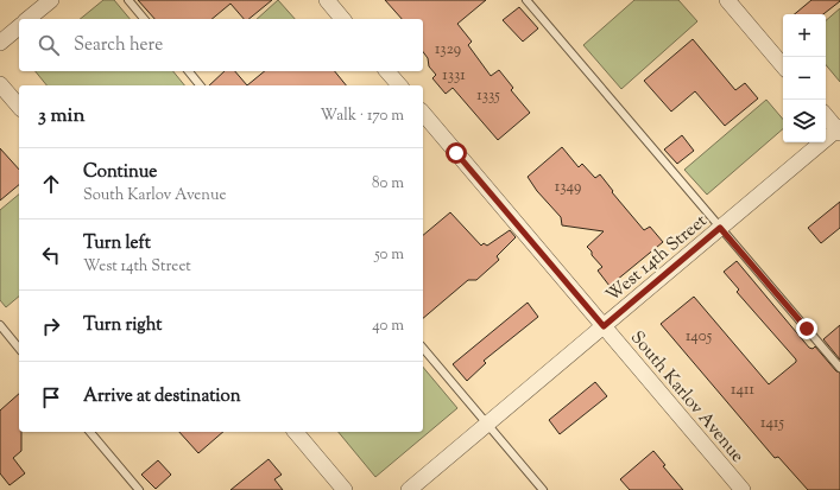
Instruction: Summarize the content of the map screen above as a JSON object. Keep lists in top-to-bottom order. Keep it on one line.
{"streets":{"street":["West 14th Street","South Karlov Avenue"]},"crossings":[["West 14th Street","South Karlov Avenue"]],"house_numbers":["1329","1331","1335","1349","1405","1411","1415"],"page":{"map_buttons":["+","−"],"search":"Search here","heading":["3 min","Walk · 170 m"],"list":[["Continue","South Karlov Avenue","80 m"],["Turn left","West 14th Street","50 m"],["Turn right","40 m"],"Arrive at destination"]}}
